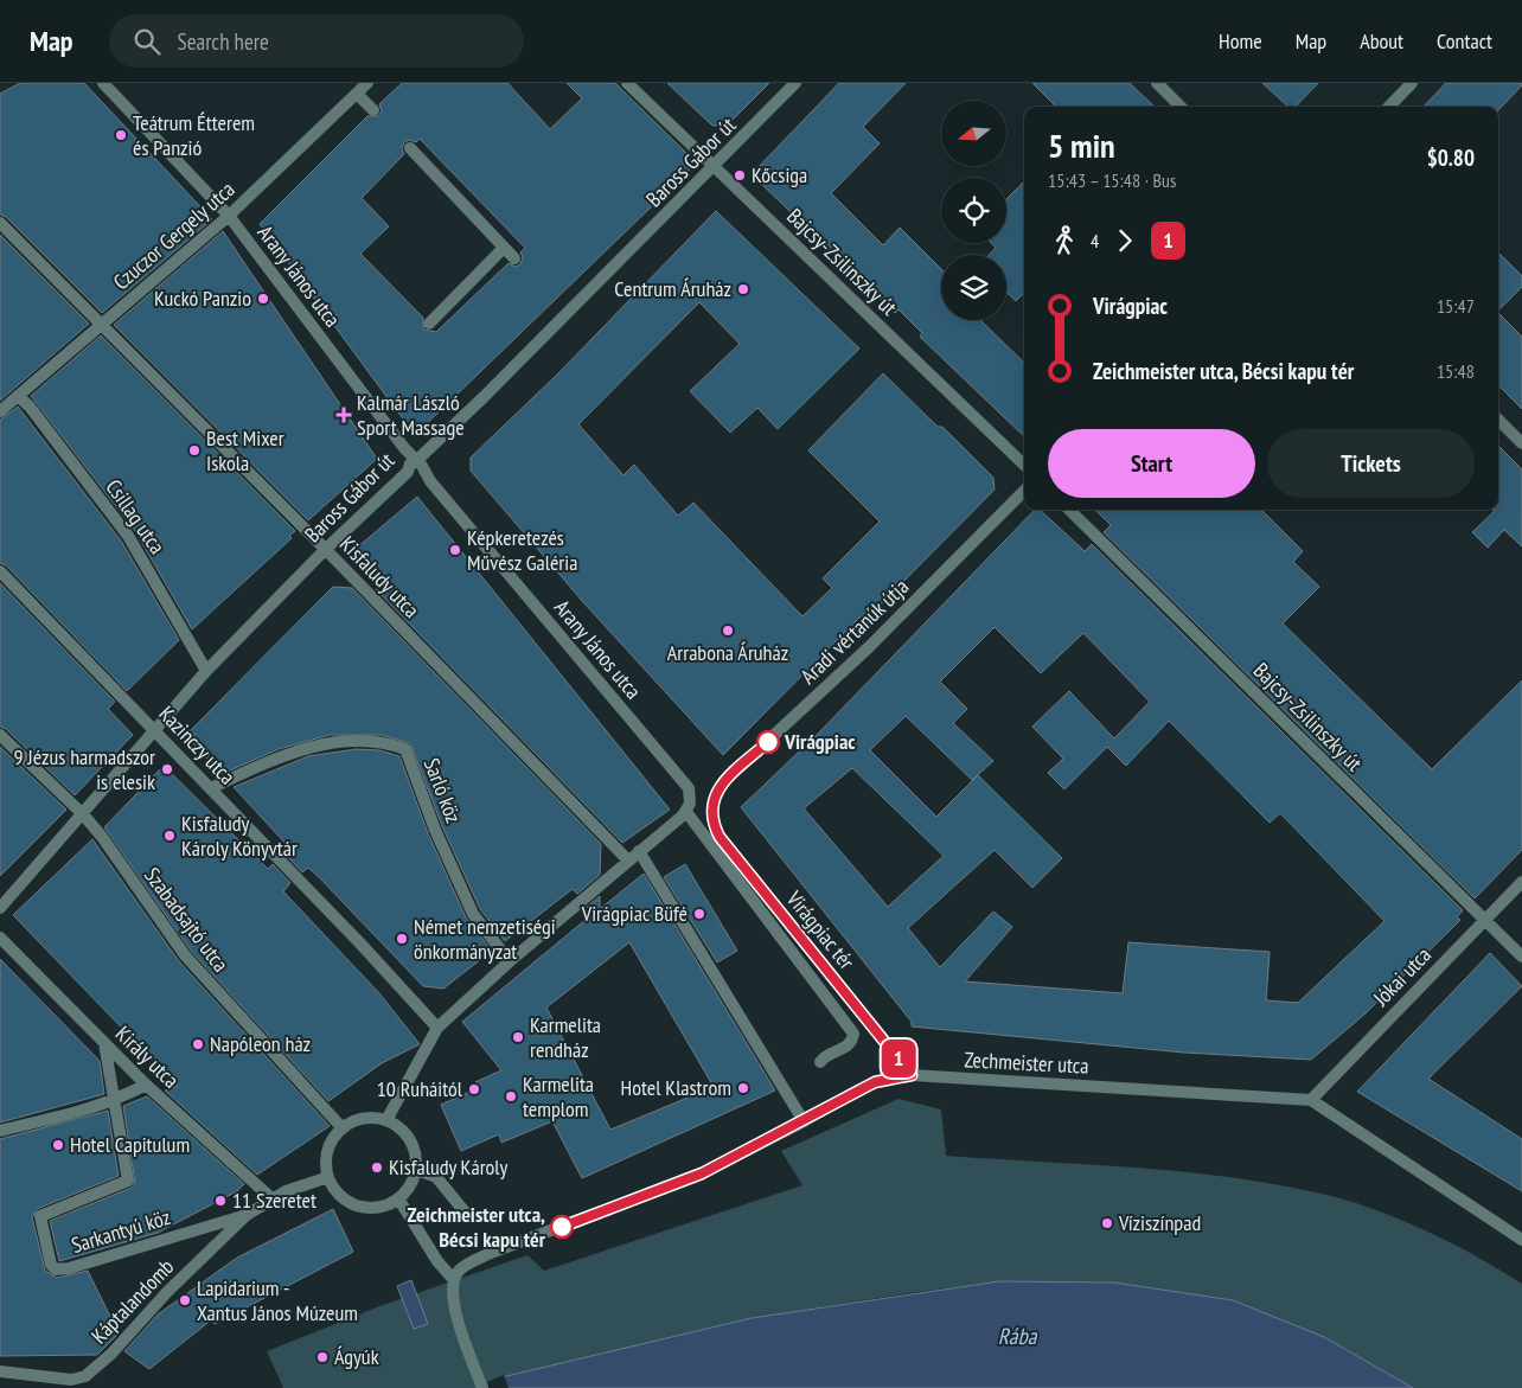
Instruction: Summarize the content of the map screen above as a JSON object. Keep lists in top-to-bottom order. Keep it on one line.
{"streets":{"street":["Baross Gábor út","Czuczor Gergely utca","Bajcsy-Zsilinszky út","Arany János utca","Csillag utca","Kisfaludy utca","Aradi vértanúk útja","Kazinczy utca","Sarló köz","Szabadsajtó utca","Virágpiac tér","Jókai utca","Király utca","Zechmeister utca","Sarkantyú köz","Káptalandomb"]},"crossings":[["Baross Gábor út","Bajcsy-Zsilinszky út"],["Baross Gábor út","Arany János utca"],["Baross Gábor út","Csillag utca"],["Baross Gábor út","Kisfaludy utca"],["Baross Gábor út","Kazinczy utca"],["Baross Gábor út","Szabadsajtó utca"],["Czuczor Gergely utca","Arany János utca"],["Czuczor Gergely utca","Csillag utca"],["Czuczor Gergely utca","Kisfaludy utca"],["Bajcsy-Zsilinszky út","Jókai utca"],["Aradi vértanúk útja","Virágpiac tér"],["Kazinczy utca","Sarló köz"],["Szabadsajtó utca","Káptalandomb"],["Virágpiac tér","Zechmeister utca"],["Jókai utca","Zechmeister utca"],["Király utca","Káptalandomb"],["Sarkantyú köz","Káptalandomb"]],"water":["Rába"],"places":{"other":["Teátrum Étterem és Panzió","Kőcsiga","Centrum Áruház","Kuckó Panzio","Best Mixer Iskola","Képkeretezés Művész Galéria","Arrabona Áruház","Virágpiac","9 Jézus harmadszor is elesik","Kisfaludy Károly Könyvtár","Virágpiac Büfé","Német nemzetiségi önkormányzat","Karmelita rendház","Napóleon ház","Hotel Klastrom","10 Ruháitól","Karmelita templom","Hotel Capitulum","Kisfaludy Károly","11 Szeretet","Víziszínpad","Zeichmeister utca, Bécsi kapu tér","Lapidarium - Xantus János Múzeum","Ágyúk"],"health":["Kalmár László Sport Massage"]},"lines":["bus line 1"],"north":"left","page":{"header":"Map","search":"Search here","nav":["Home","Map","About","Contact"],"on_map":"1","heading":["5 min","15:43 – 15:48 · Bus","$0.80"],"legs":["4","1"],"list":[{"name":"Virágpiac","value":"15:47"},{"name":"Zeichmeister utca, Bécsi kapu tér","value":"15:48"}],"buttons":["Start","Tickets"]}}
